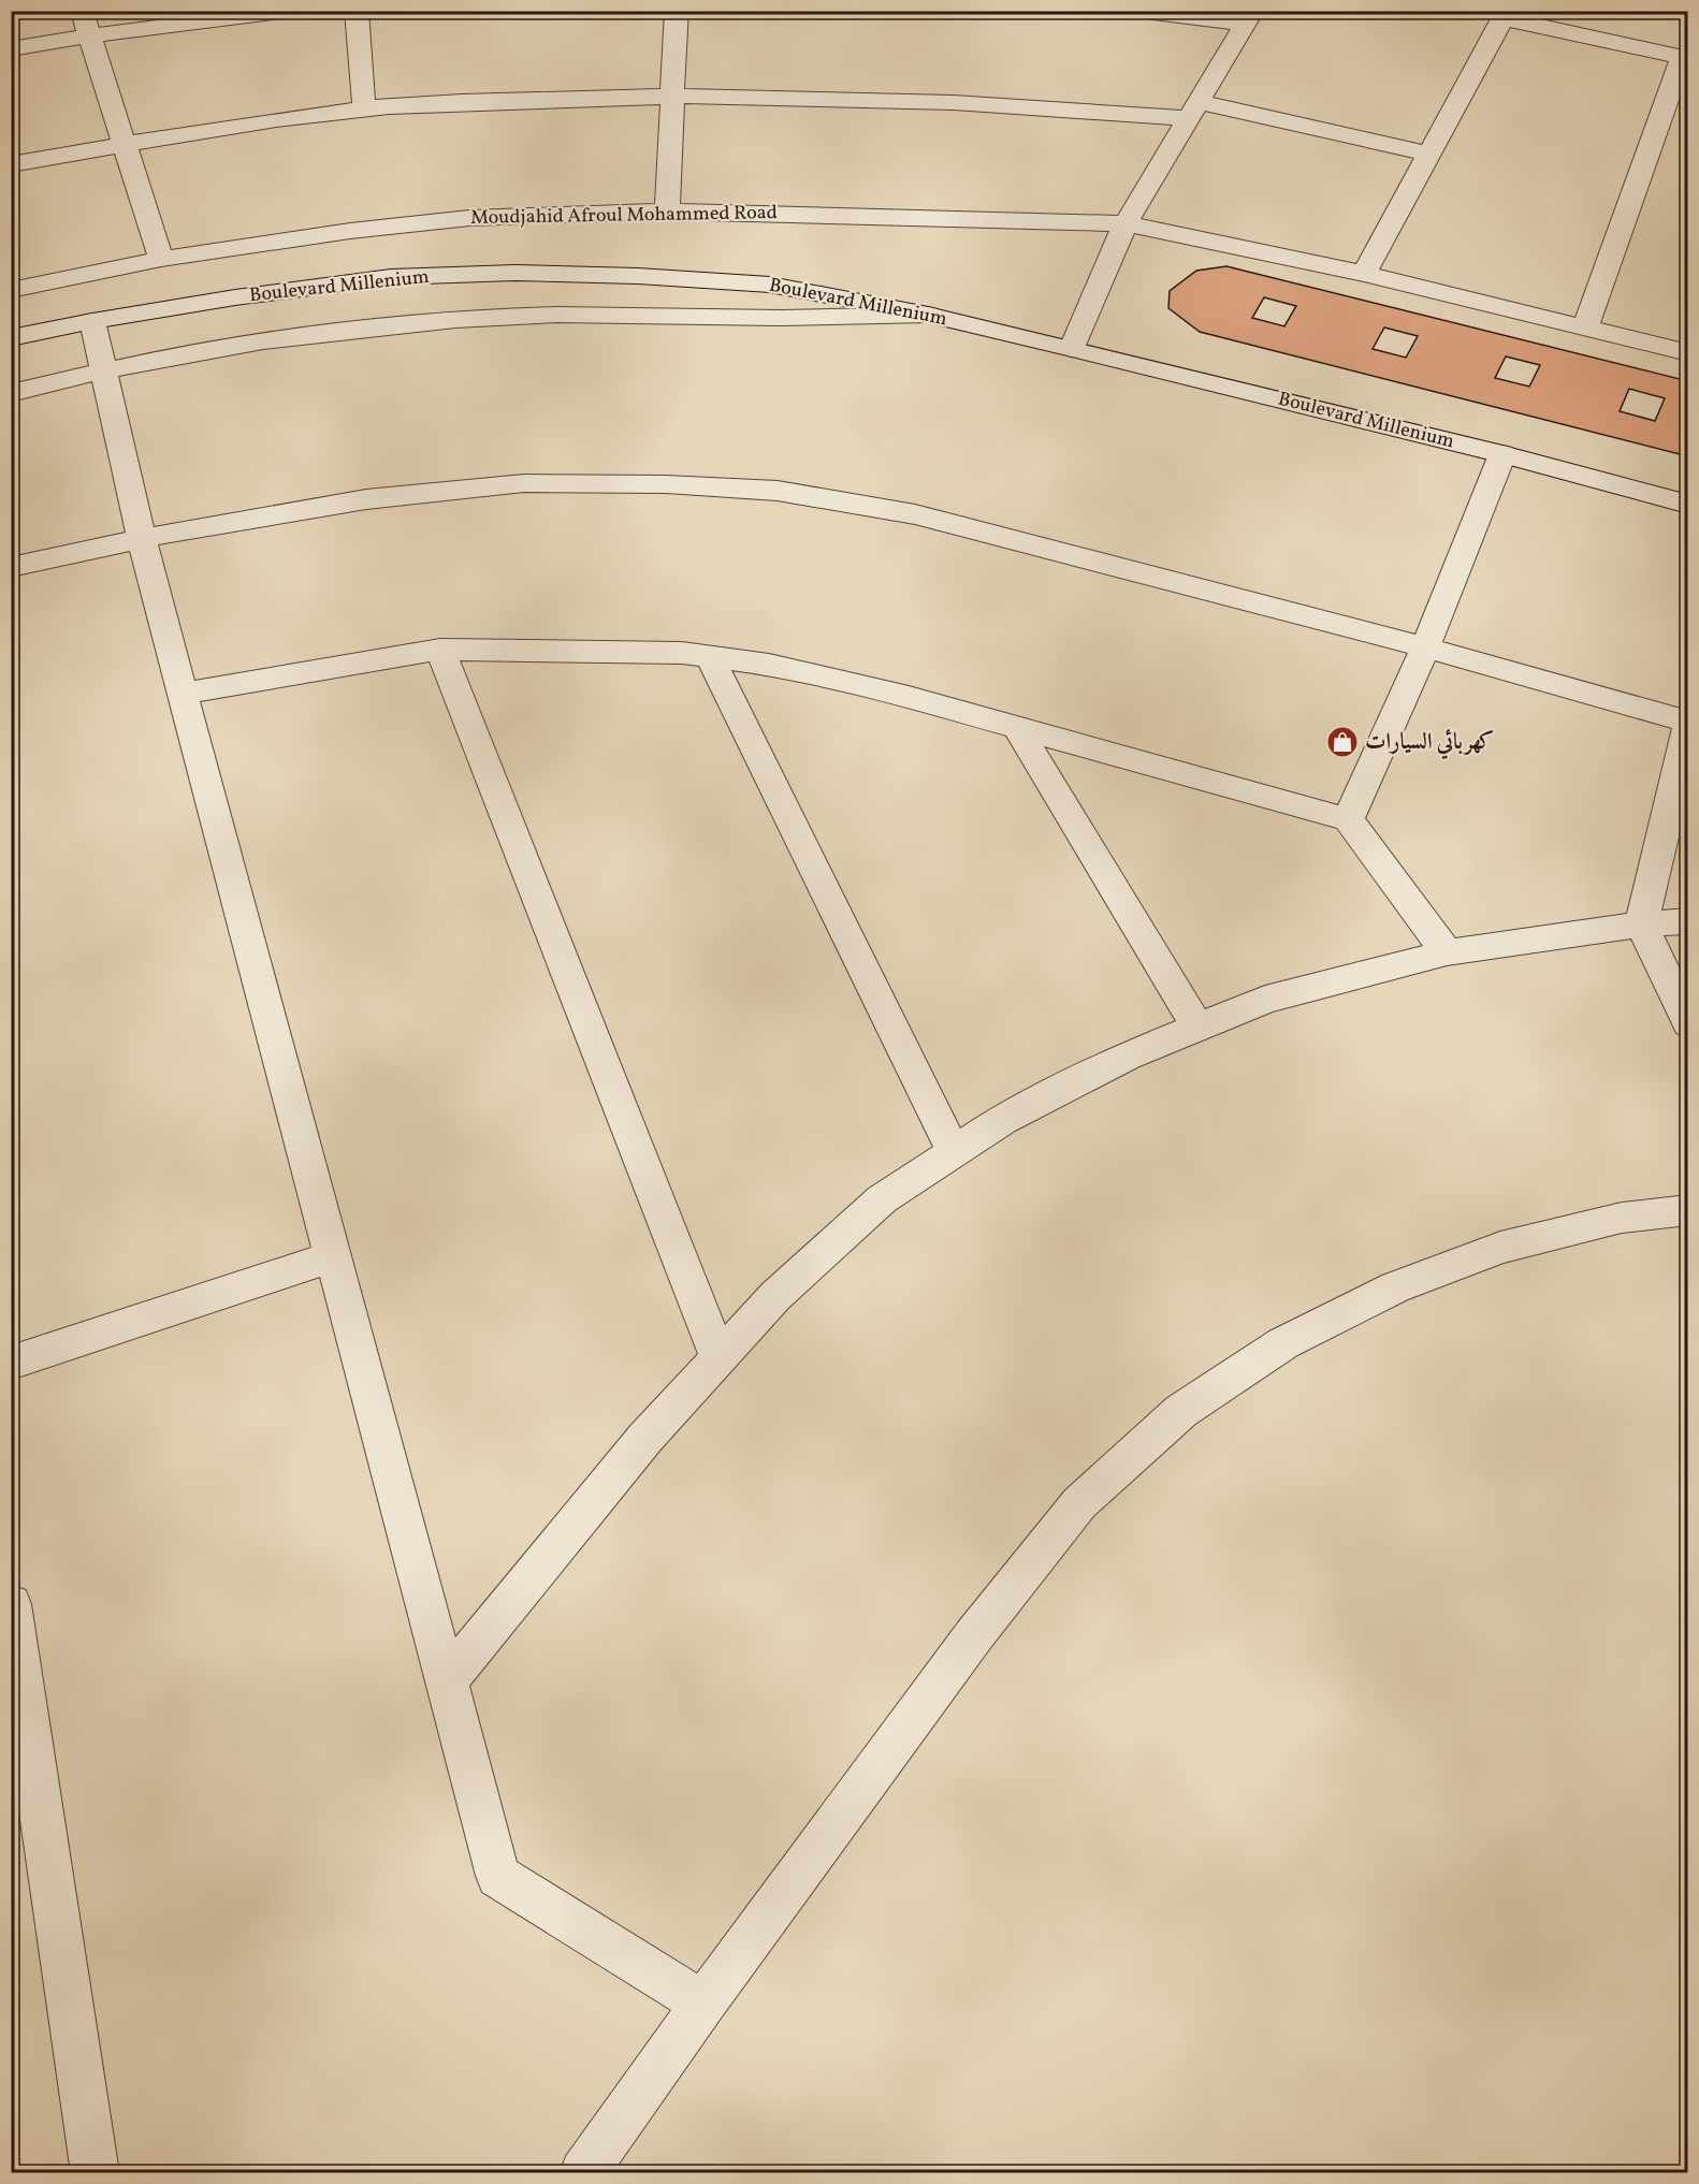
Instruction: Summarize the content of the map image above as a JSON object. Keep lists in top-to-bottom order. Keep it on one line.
{"streets":{"street":["Moudjahid Afroul Mohammed Road","Boulevard Millenium"]},"places":{"shop":["كهربائي السيارات"]}}
